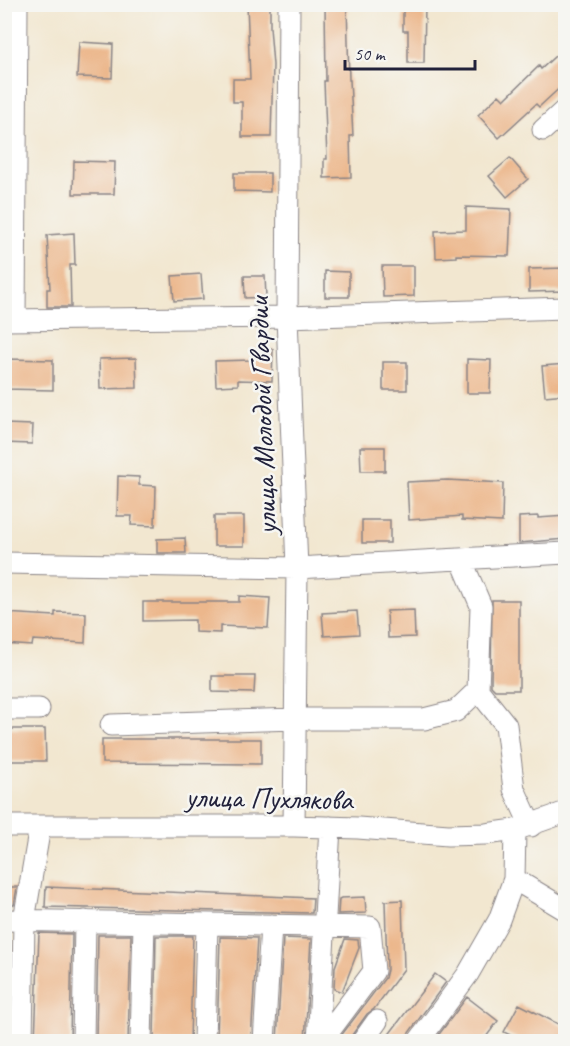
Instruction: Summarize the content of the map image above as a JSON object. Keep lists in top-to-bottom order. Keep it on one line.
{"streets":{"street":["улица Молодой Гвардии","улица Пухлякова"]},"crossings":[["улица Молодой Гвардии","улица Пухлякова"]],"scale_bar":"50 m"}
